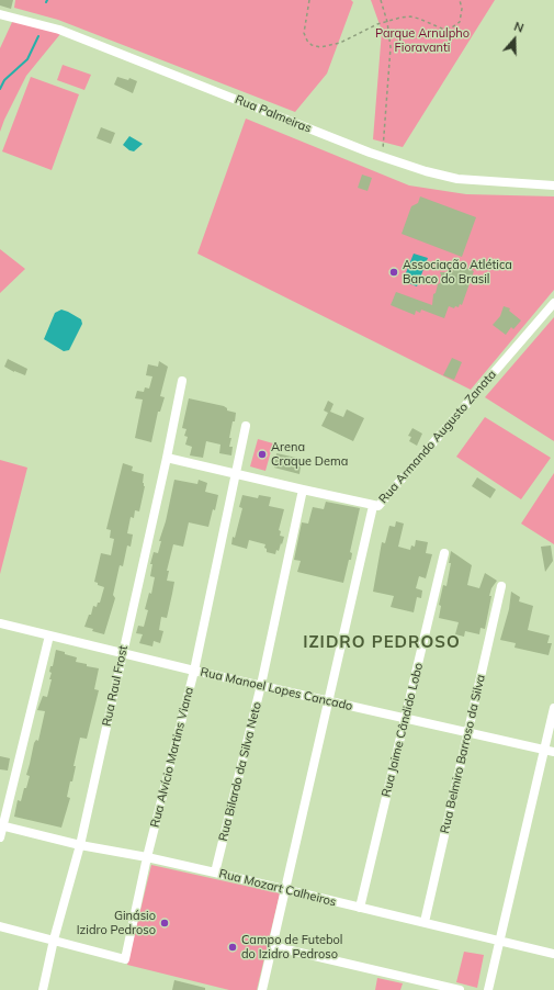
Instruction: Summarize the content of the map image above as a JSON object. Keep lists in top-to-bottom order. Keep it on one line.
{"streets":{"street":["Rua Palmeiras","Rua Armando Augusto Zanata","Rua Raul Frost","Rua Manoel Lopes Cancado","Rua Jaime Cândido Lobo","Rua Belmiro Barroso da Silva","Rua Alvício Martins Viana","Rua Bilardo da Silva Neto","Rua Mozart Calheiros"]},"crossings":[["Rua Armando Augusto Zanata","Rua Raul Frost"],["Rua Armando Augusto Zanata","Rua Alvício Martins Viana"],["Rua Armando Augusto Zanata","Rua Bilardo da Silva Neto"],["Rua Raul Frost","Rua Manoel Lopes Cancado"],["Rua Raul Frost","Rua Alvício Martins Viana"],["Rua Raul Frost","Rua Mozart Calheiros"],["Rua Manoel Lopes Cancado","Rua Jaime Cândido Lobo"],["Rua Manoel Lopes Cancado","Rua Belmiro Barroso da Silva"],["Rua Manoel Lopes Cancado","Rua Alvício Martins Viana"],["Rua Manoel Lopes Cancado","Rua Bilardo da Silva Neto"],["Rua Jaime Cândido Lobo","Rua Mozart Calheiros"],["Rua Belmiro Barroso da Silva","Rua Mozart Calheiros"],["Rua Alvício Martins Viana","Rua Mozart Calheiros"],["Rua Bilardo da Silva Neto","Rua Mozart Calheiros"]],"districts":["IZIDRO PEDROSO"],"parks":["Parque Arnulpho Fioravanti"],"places":["Associação Atlética Banco do Brasil","Arena Craque Dema","Ginásio Izidro Pedroso","Campo de Futebol do Izidro Pedroso"],"north":"top"}
